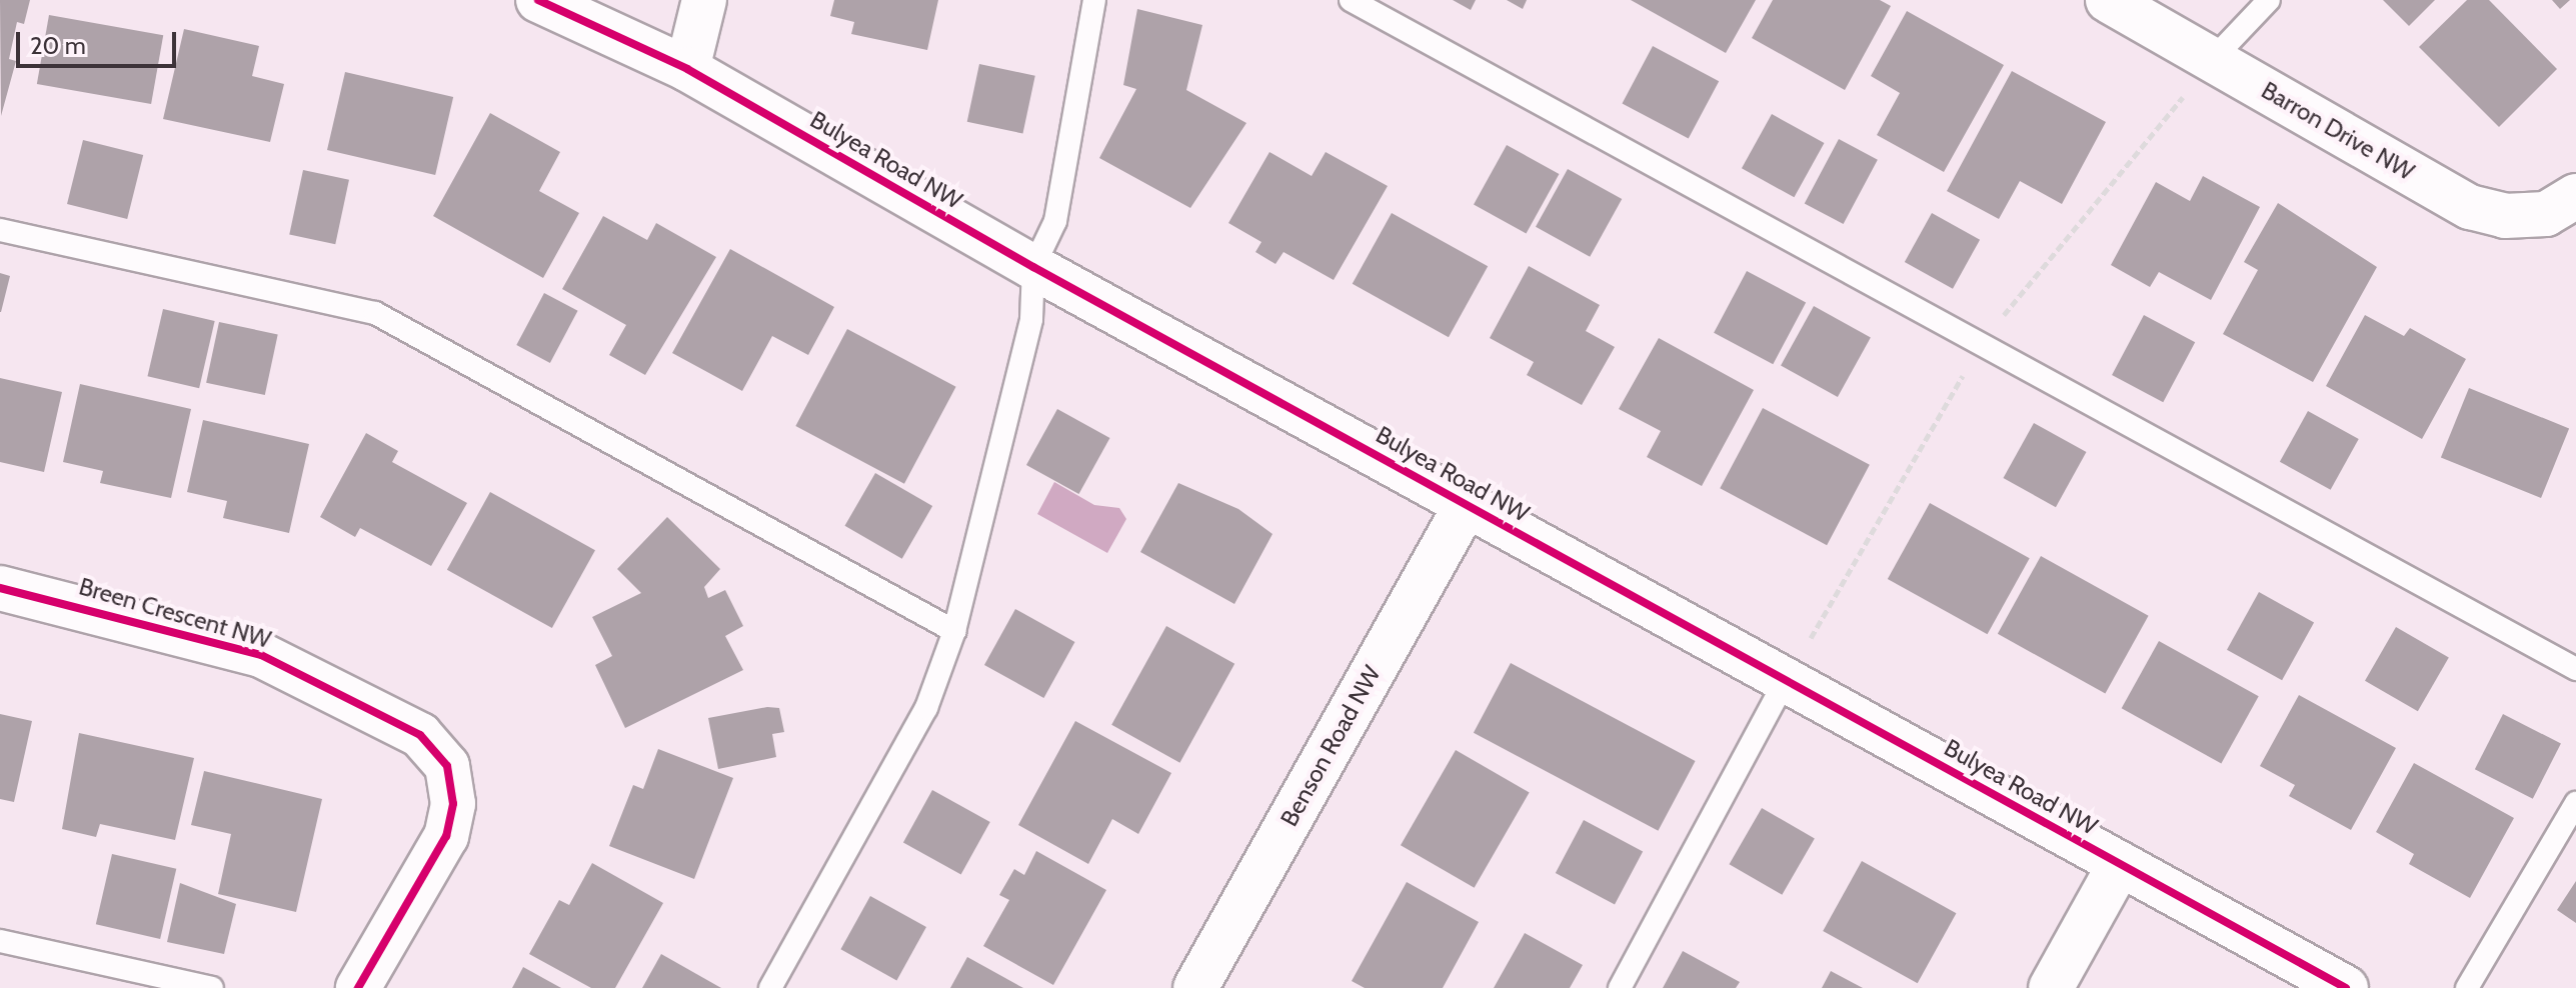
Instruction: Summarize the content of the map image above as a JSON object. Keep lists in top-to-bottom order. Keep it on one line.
{"streets":{"street":["Barron Drive NW","Bulyea Road NW","Breen Crescent NW","Benson Road NW"]},"crossings":[["Bulyea Road NW","Benson Road NW"]],"scale_bar":"20 m"}
